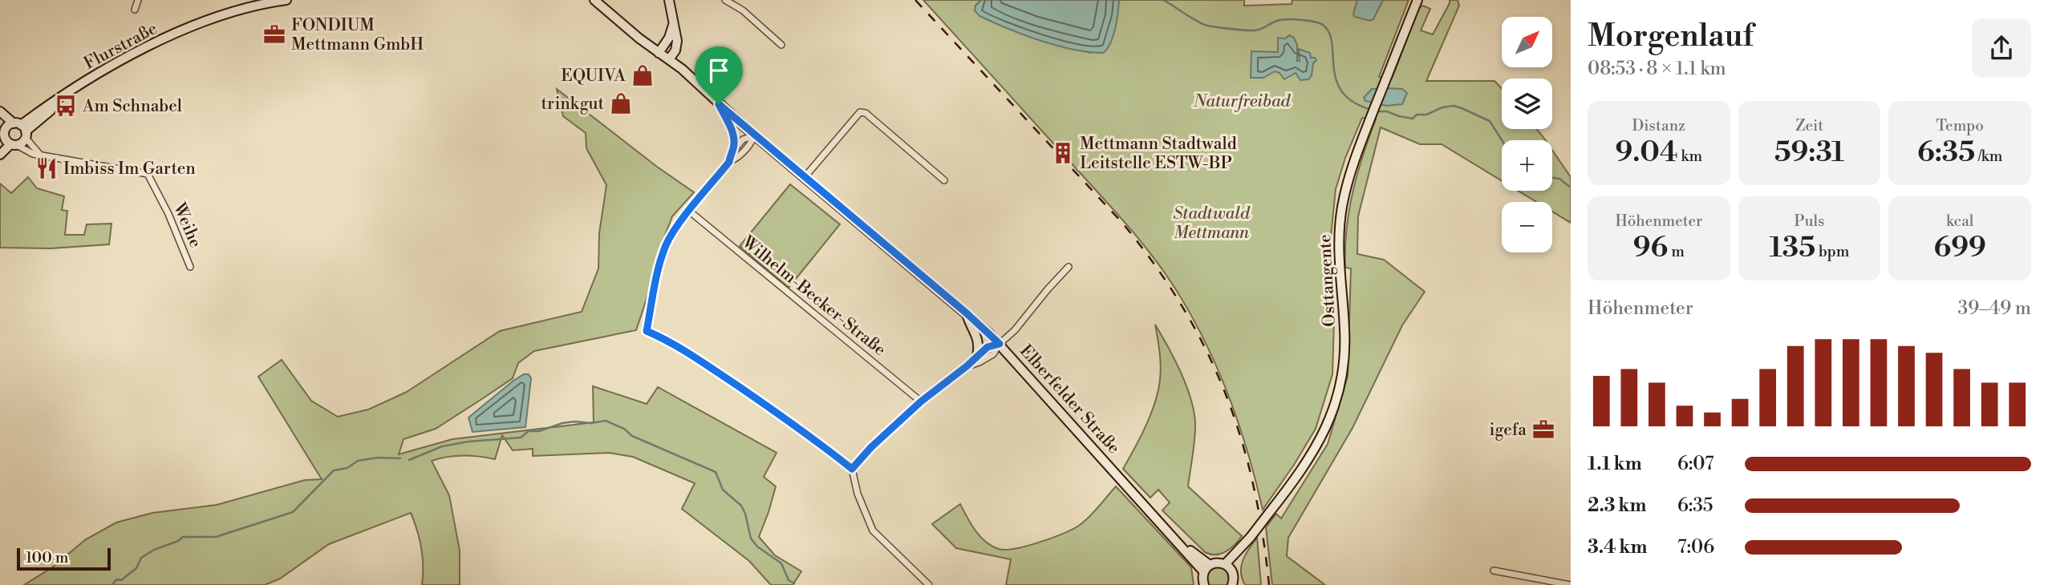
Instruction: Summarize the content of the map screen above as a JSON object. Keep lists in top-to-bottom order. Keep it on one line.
{"streets":{"main road":["Flurstraße","Osttangente","Elberfelder Straße"],"street":["Weihe","Wilhelm-Becker-Straße"]},"parks":["Naturfreibad","Stadtwald Mettmann"],"places":{"office":["FONDIUM Mettmann GmbH","igefa"],"shop":["EQUIVA","trinkgut"],"bus stop":["Am Schnabel"],"building":["Mettmann Stadtwald Leitstelle ESTW-BP"],"restaurant":["Imbiss Im Garten"]},"scale_bar":"100 m","north":"top right","page":{"heading":["Morgenlauf","08:53 · 8 × 1.1 km"],"map_buttons":["+","−"],"stats":[["Distanz","9.04 km"],["Zeit","59:31"],["Tempo","6:35 /km"],["Höhenmeter","96 m"],["Puls","135 bpm"],["kcal","699"]],"chart":["Höhenmeter","39–49 m"],"list":[{"name":"1.1 km","note":"6:07"},{"name":"2.3 km","note":"6:35"},{"name":"3.4 km","note":"7:06"}],"scale":"100 m"}}
